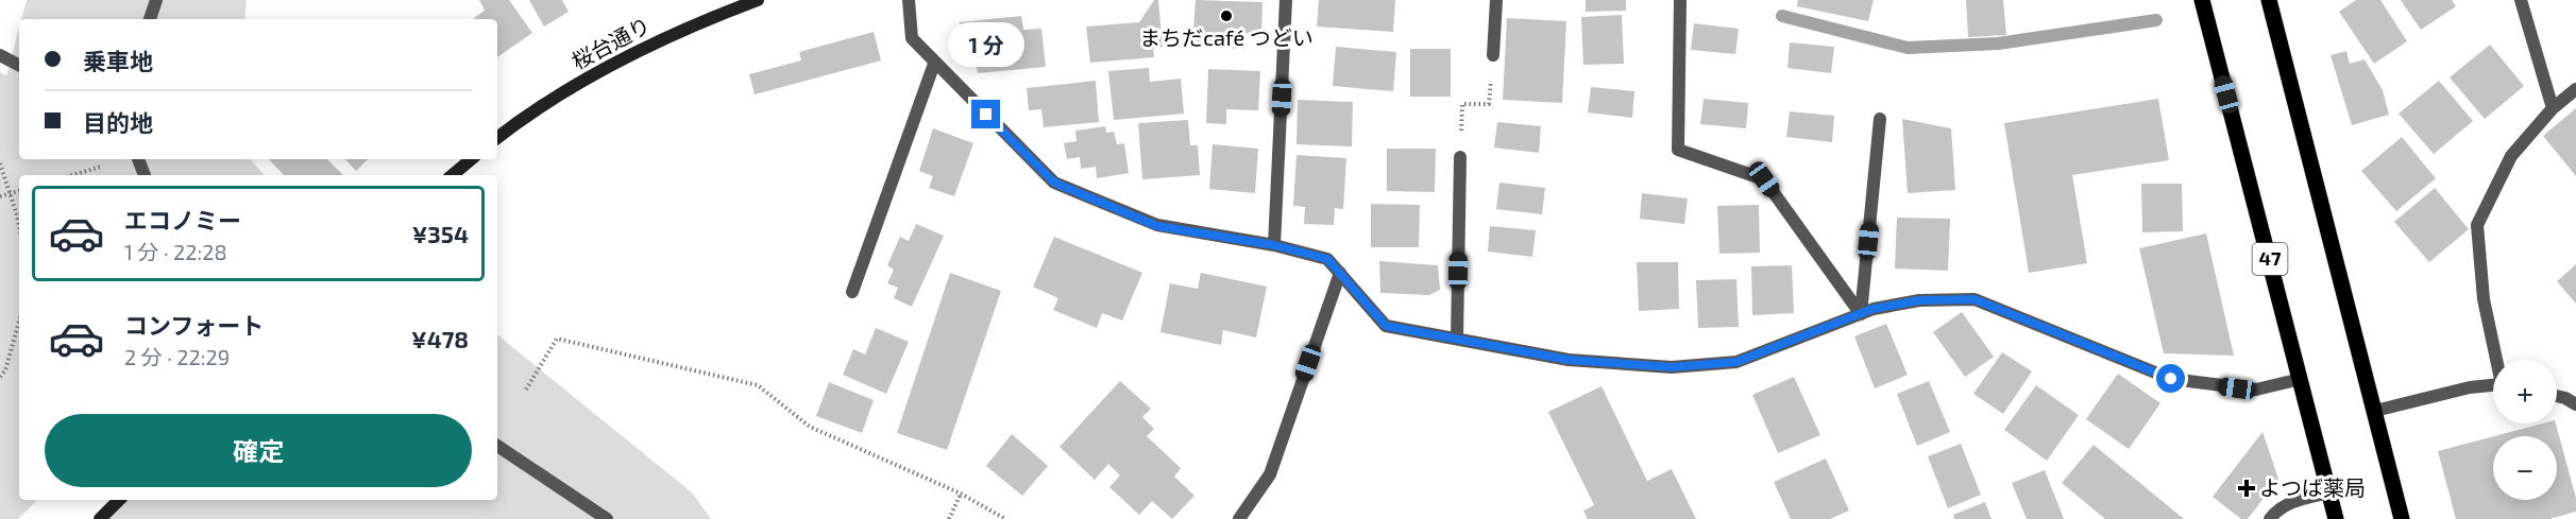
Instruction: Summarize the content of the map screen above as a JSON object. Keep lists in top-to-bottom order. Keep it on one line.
{"streets":{"main road":["47"],"street":["桜台通り"]},"places":{"other":["まちだcafé つどい"],"health":["よつば薬局"]},"page":{"banner":["乗車地","目的地"],"bubble":"1 分","list":[{"name":"エコノミー","note":"1 分 · 22:28","value":"¥354"},{"name":"コンフォート","note":"2 分 · 22:29","value":"¥478"}],"map_buttons":["+","−"],"buttons":"確定"}}
